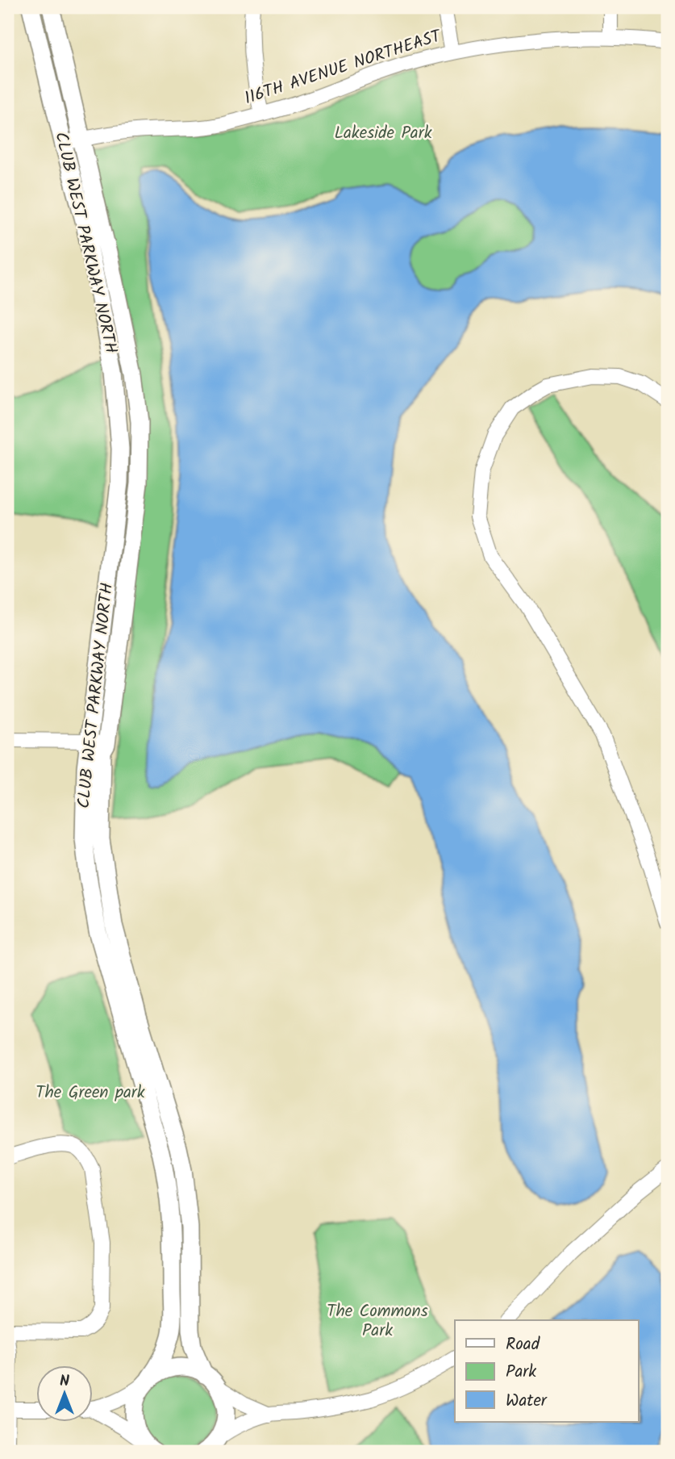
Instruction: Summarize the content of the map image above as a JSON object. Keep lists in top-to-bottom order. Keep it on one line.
{"streets":{"street":["116TH AVENUE NORTHEAST","CLUB WEST PARKWAY NORTH"]},"crossings":[["116TH AVENUE NORTHEAST","CLUB WEST PARKWAY NORTH"]],"parks":["Lakeside Park","The Green park","The Commons Park"],"legend":["Road","Park","Water"],"north":"top"}
